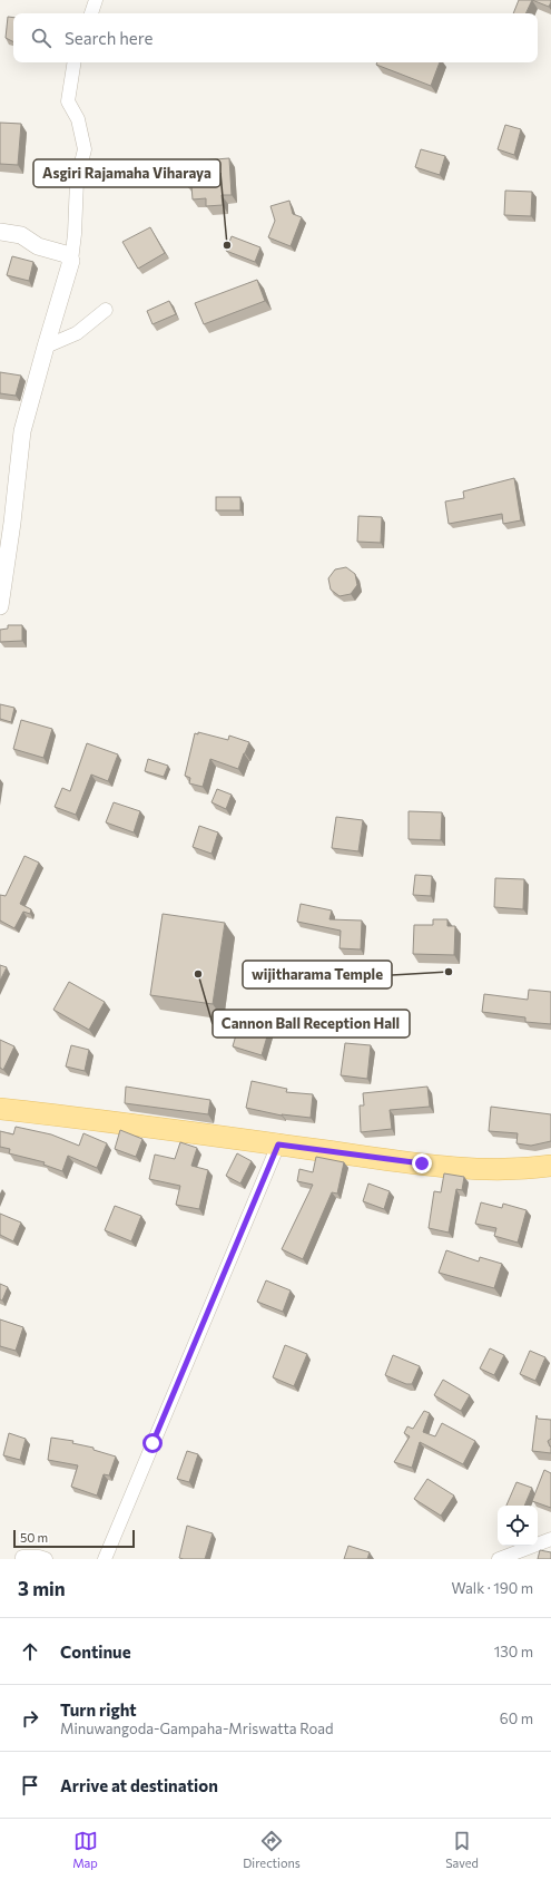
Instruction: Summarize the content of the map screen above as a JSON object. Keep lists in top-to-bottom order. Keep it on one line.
{"places":["Asgiri Rajamaha Viharaya","wijitharama Temple","Cannon Ball Reception Hall"],"scale_bar":"50 m","page":{"search":"Search here","scale":"50 m","heading":["3 min","Walk · 190 m"],"list":[["Continue","130 m"],["Turn right","Minuwangoda-Gampaha-Mriswatta Road","60 m"],"Arrive at destination"],"nav":["Map","Directions","Saved"]}}
